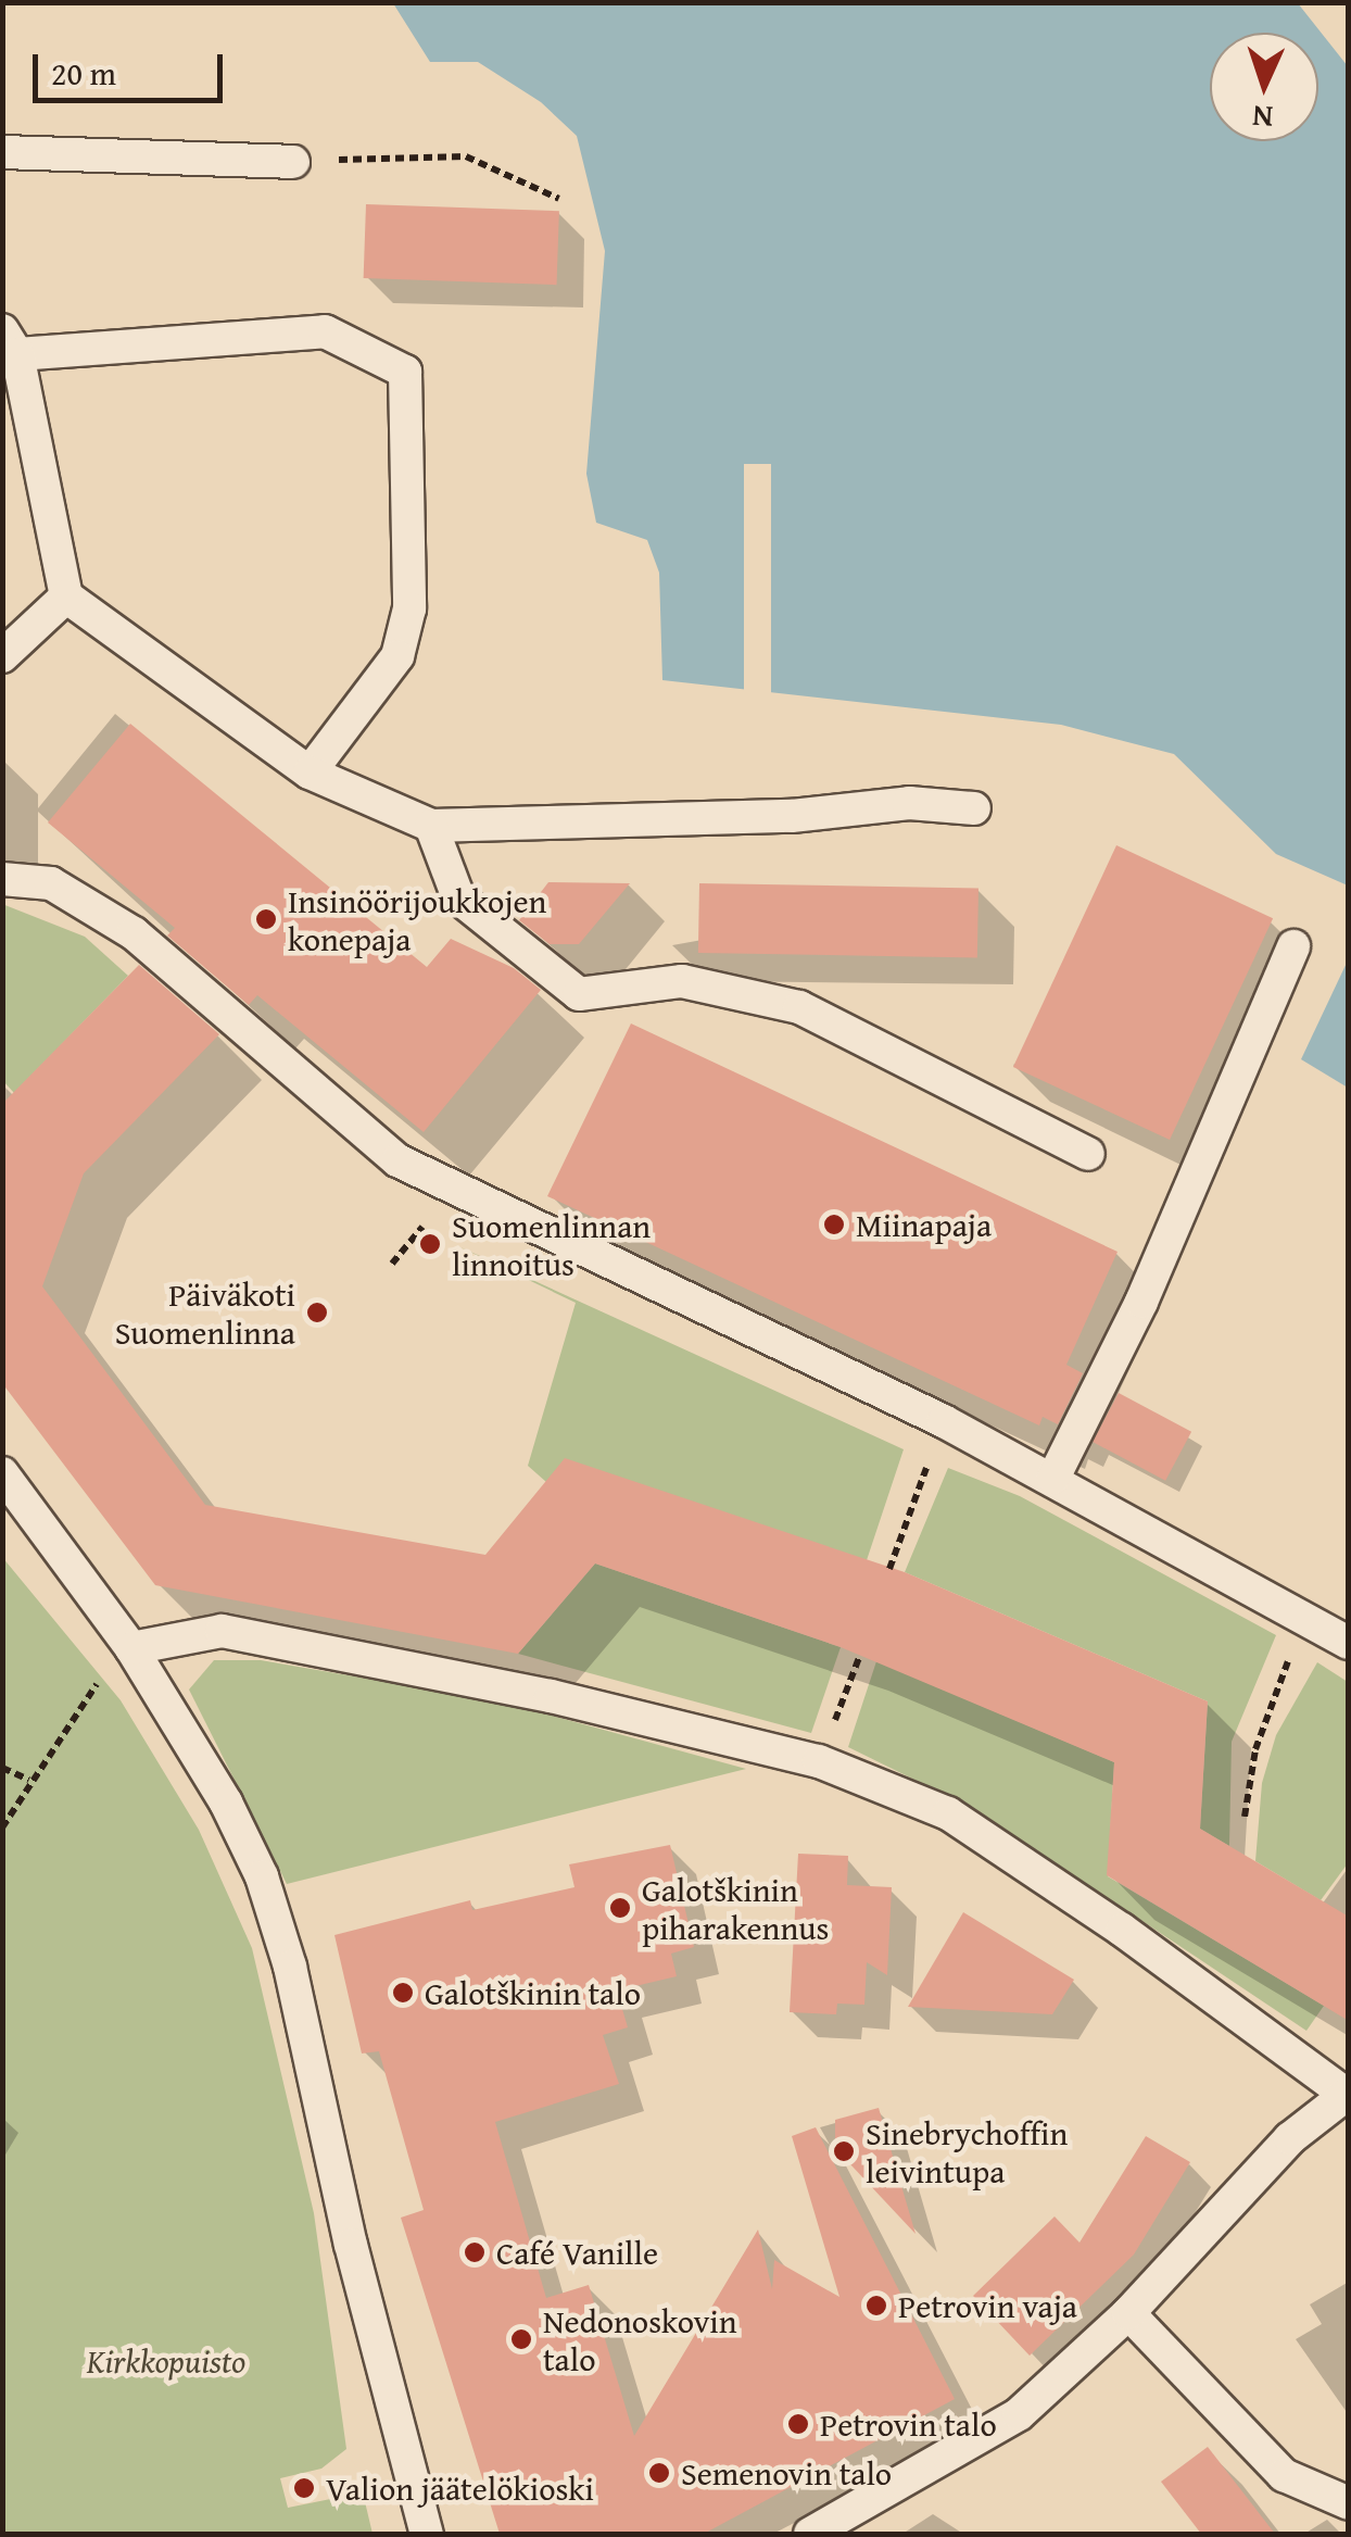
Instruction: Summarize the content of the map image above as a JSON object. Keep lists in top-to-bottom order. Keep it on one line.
{"parks":["Kirkkopuisto"],"places":["Insinöörijoukkojen konepaja","Miinapaja","Suomenlinnan linnoitus","Päiväkoti Suomenlinna","Galotškinin piharakennus","Galotškinin talo","Sinebrychoffin leivintupa","Café Vanille","Petrovin vaja","Nedonoskovin talo","Petrovin talo","Semenovin talo","Valion jäätelökioski"],"scale_bar":"20 m","north":"bottom"}
